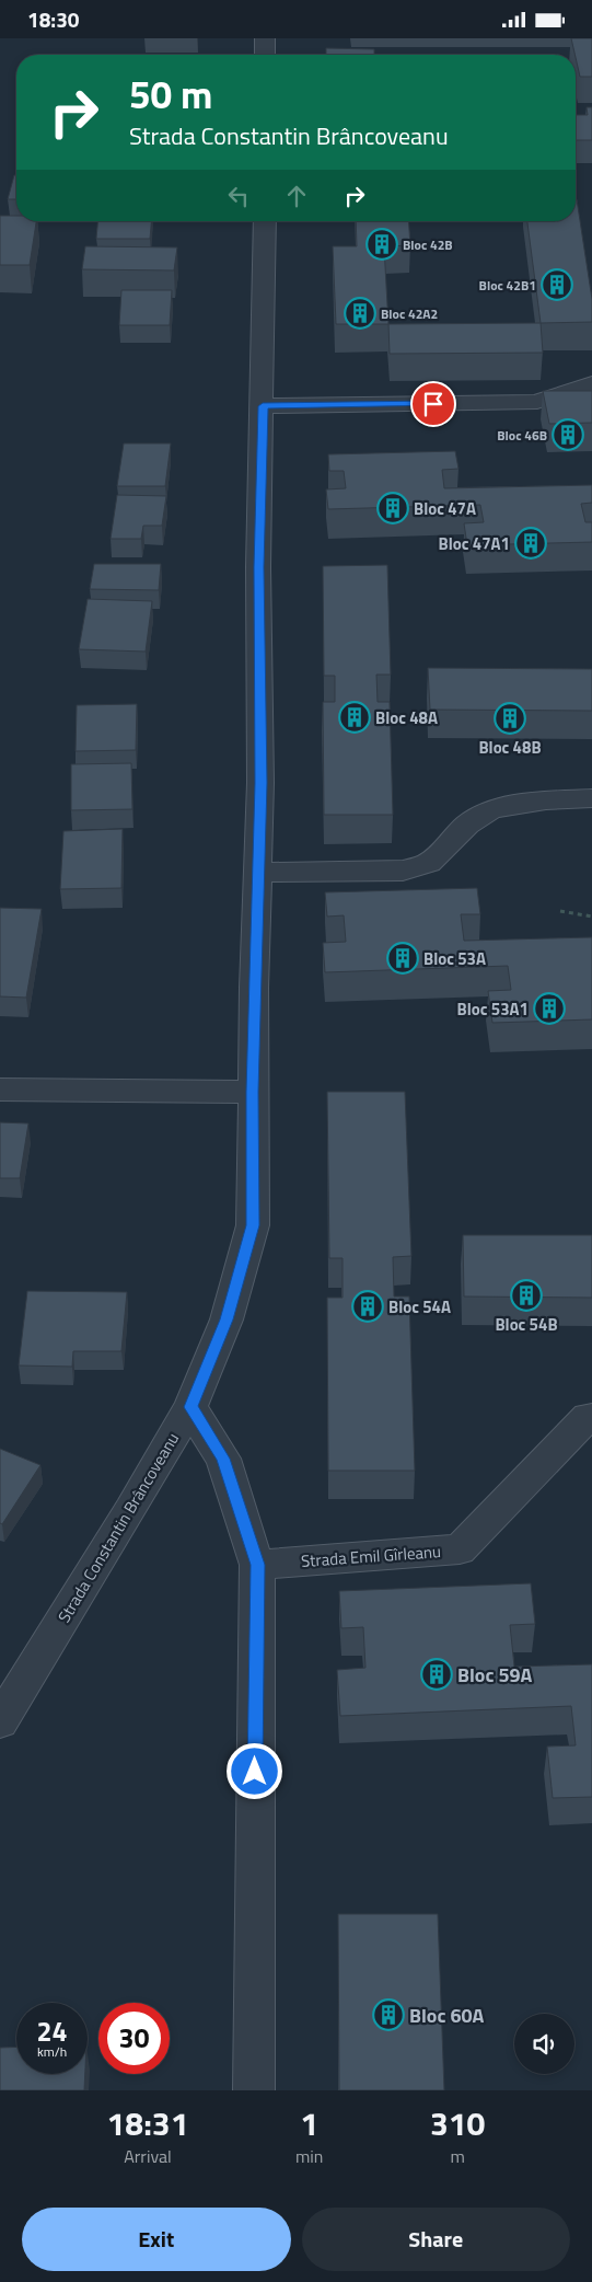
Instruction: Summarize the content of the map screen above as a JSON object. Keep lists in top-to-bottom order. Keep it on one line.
{"streets":{"street":["Strada Constantin Brâncoveanu","Strada Emil Gîrleanu"]},"places":{"building":["Bloc 42B","Bloc 42B1","Bloc 42A2","Bloc 46B","Bloc 47A","Bloc 47A1","Bloc 48A","Bloc 48B","Bloc 53A","Bloc 53A1","Bloc 54B","Bloc 54A","Bloc 59A","Bloc 60A"]},"page":{"status":"18:30","turn":["50 m","Strada Constantin Brâncoveanu"],"speed":"24 km/h","limit":"30","eta":["18:31","Arrival","1","min","310","m"],"buttons":["Exit","Share"]}}
